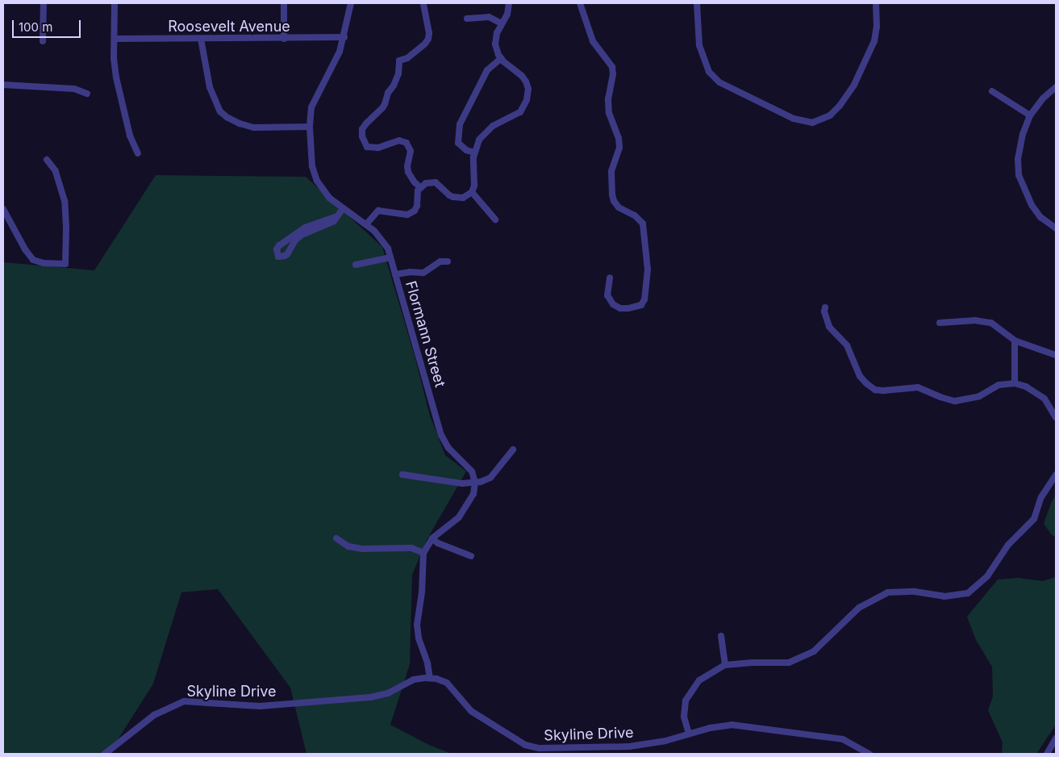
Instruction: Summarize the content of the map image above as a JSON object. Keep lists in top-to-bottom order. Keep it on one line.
{"streets":{"street":["Roosevelt Avenue","Flormann Street","Skyline Drive"]},"crossings":[["Roosevelt Avenue","Flormann Street"]],"scale_bar":"100 m"}
